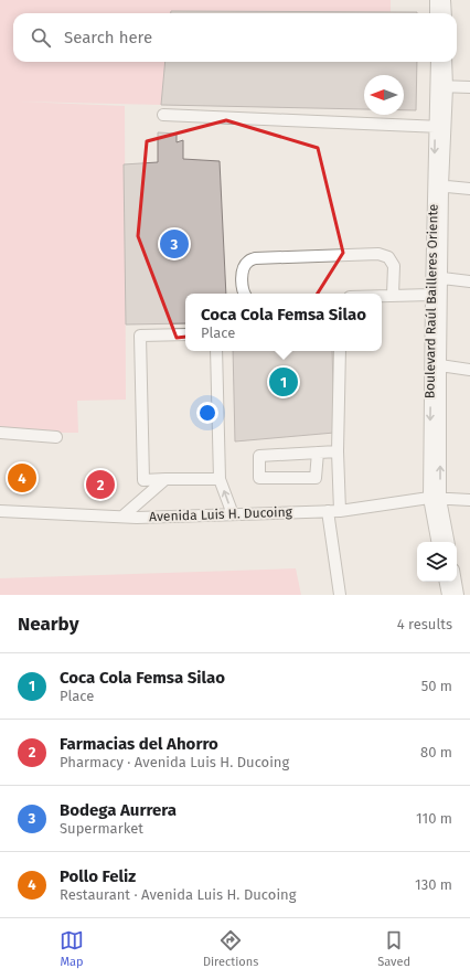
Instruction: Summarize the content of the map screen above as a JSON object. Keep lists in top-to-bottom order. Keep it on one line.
{"streets":{"street":["Boulevard Raúl Bailleres Oriente","Avenida Luis H. Ducoing"]},"crossings":[["Boulevard Raúl Bailleres Oriente","Avenida Luis H. Ducoing"]],"north":"left","page":{"search":"Search here","pins":["3","1","4","2"],"popup":["Coca Cola Femsa Silao","Place"],"heading":["Nearby","4 results"],"list":[{"mark":"1","name":"Coca Cola Femsa Silao","note":"Place","value":"50 m"},{"mark":"2","name":"Farmacias del Ahorro","note":"Pharmacy · Avenida Luis H. Ducoing","value":"80 m"},{"mark":"3","name":"Bodega Aurrera","note":"Supermarket","value":"110 m"},{"mark":"4","name":"Pollo Feliz","note":"Restaurant · Avenida Luis H. Ducoing","value":"130 m"}],"nav":["Map","Directions","Saved"]}}
